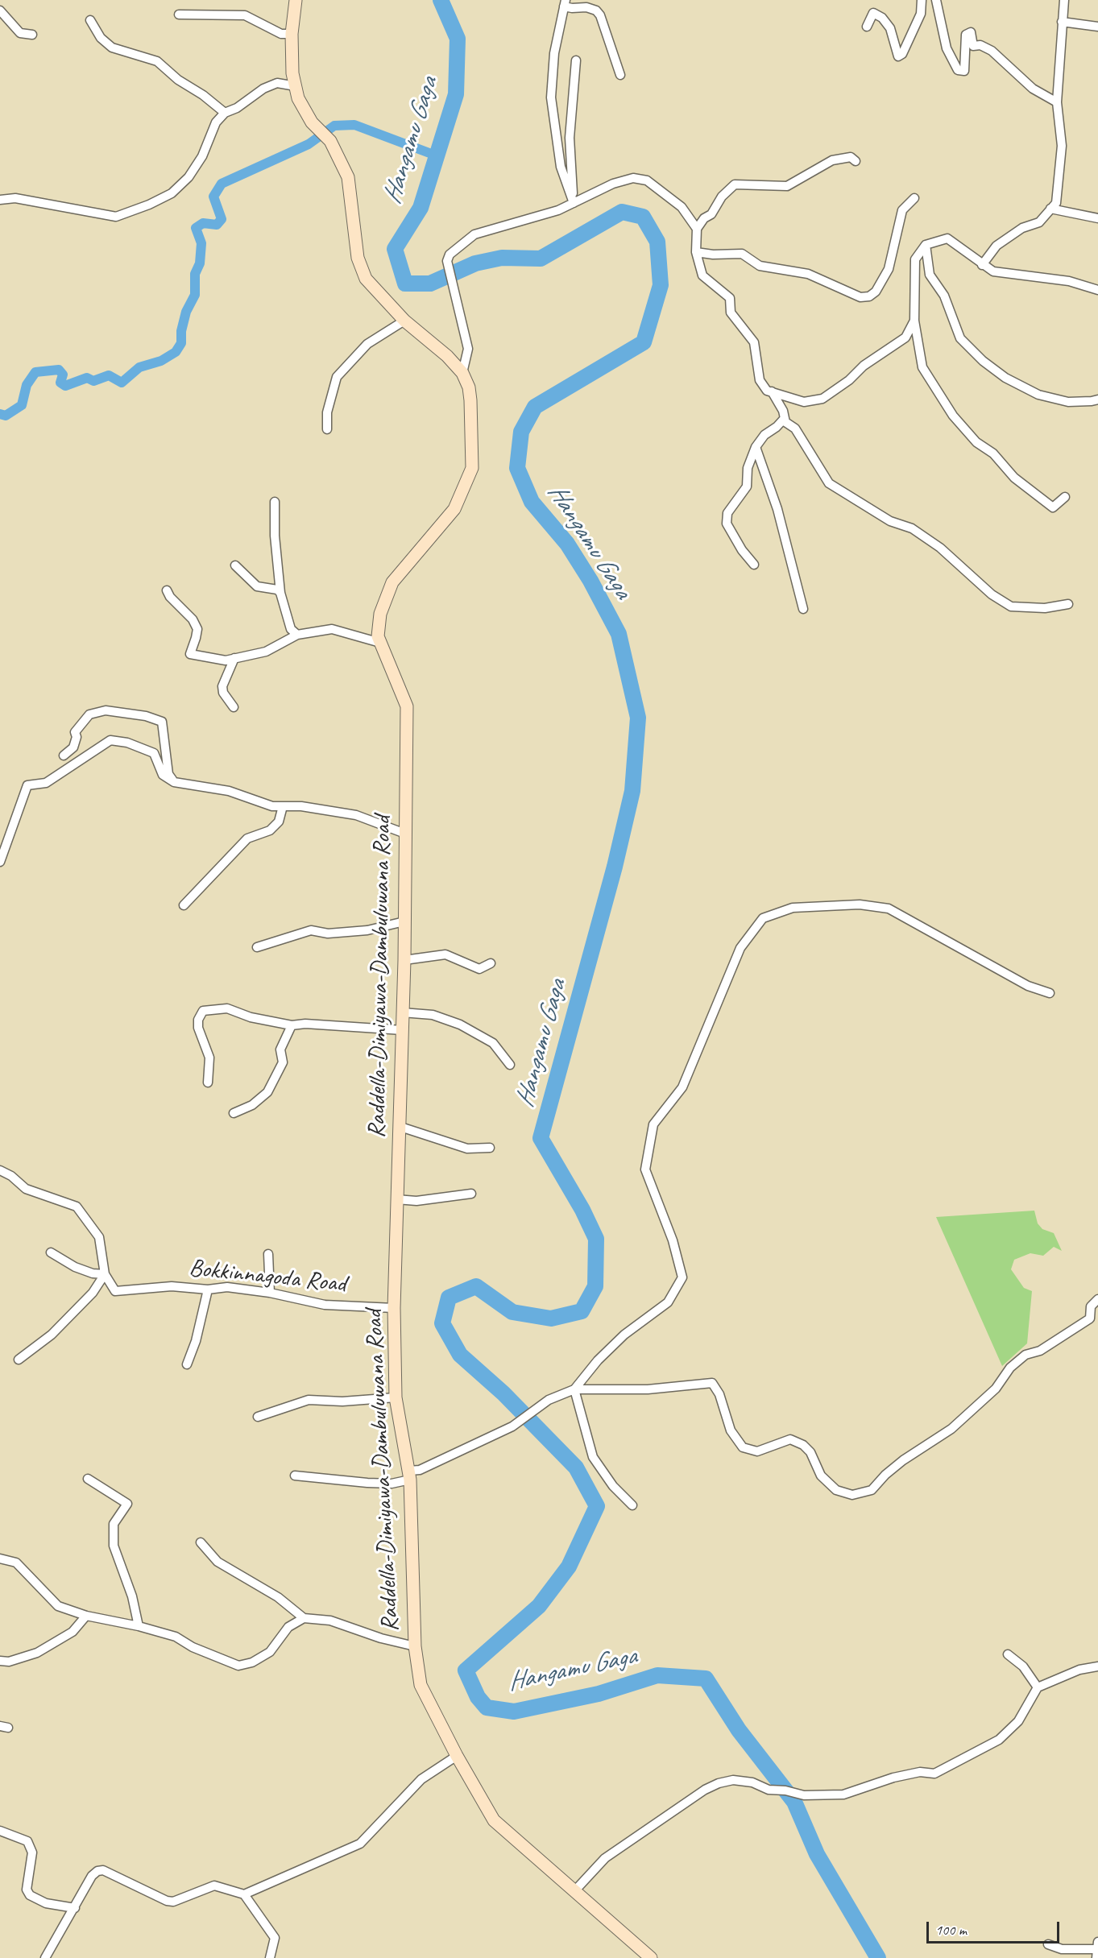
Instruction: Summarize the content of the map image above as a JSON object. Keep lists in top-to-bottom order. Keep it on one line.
{"streets":{"street":["Raddella-Dimiyawa-Dambuluwana Road","Bokkinnagoda Road"]},"crossings":[["Raddella-Dimiyawa-Dambuluwana Road","Bokkinnagoda Road"]],"water":["Hangamu Gaga"],"scale_bar":"100 m"}
